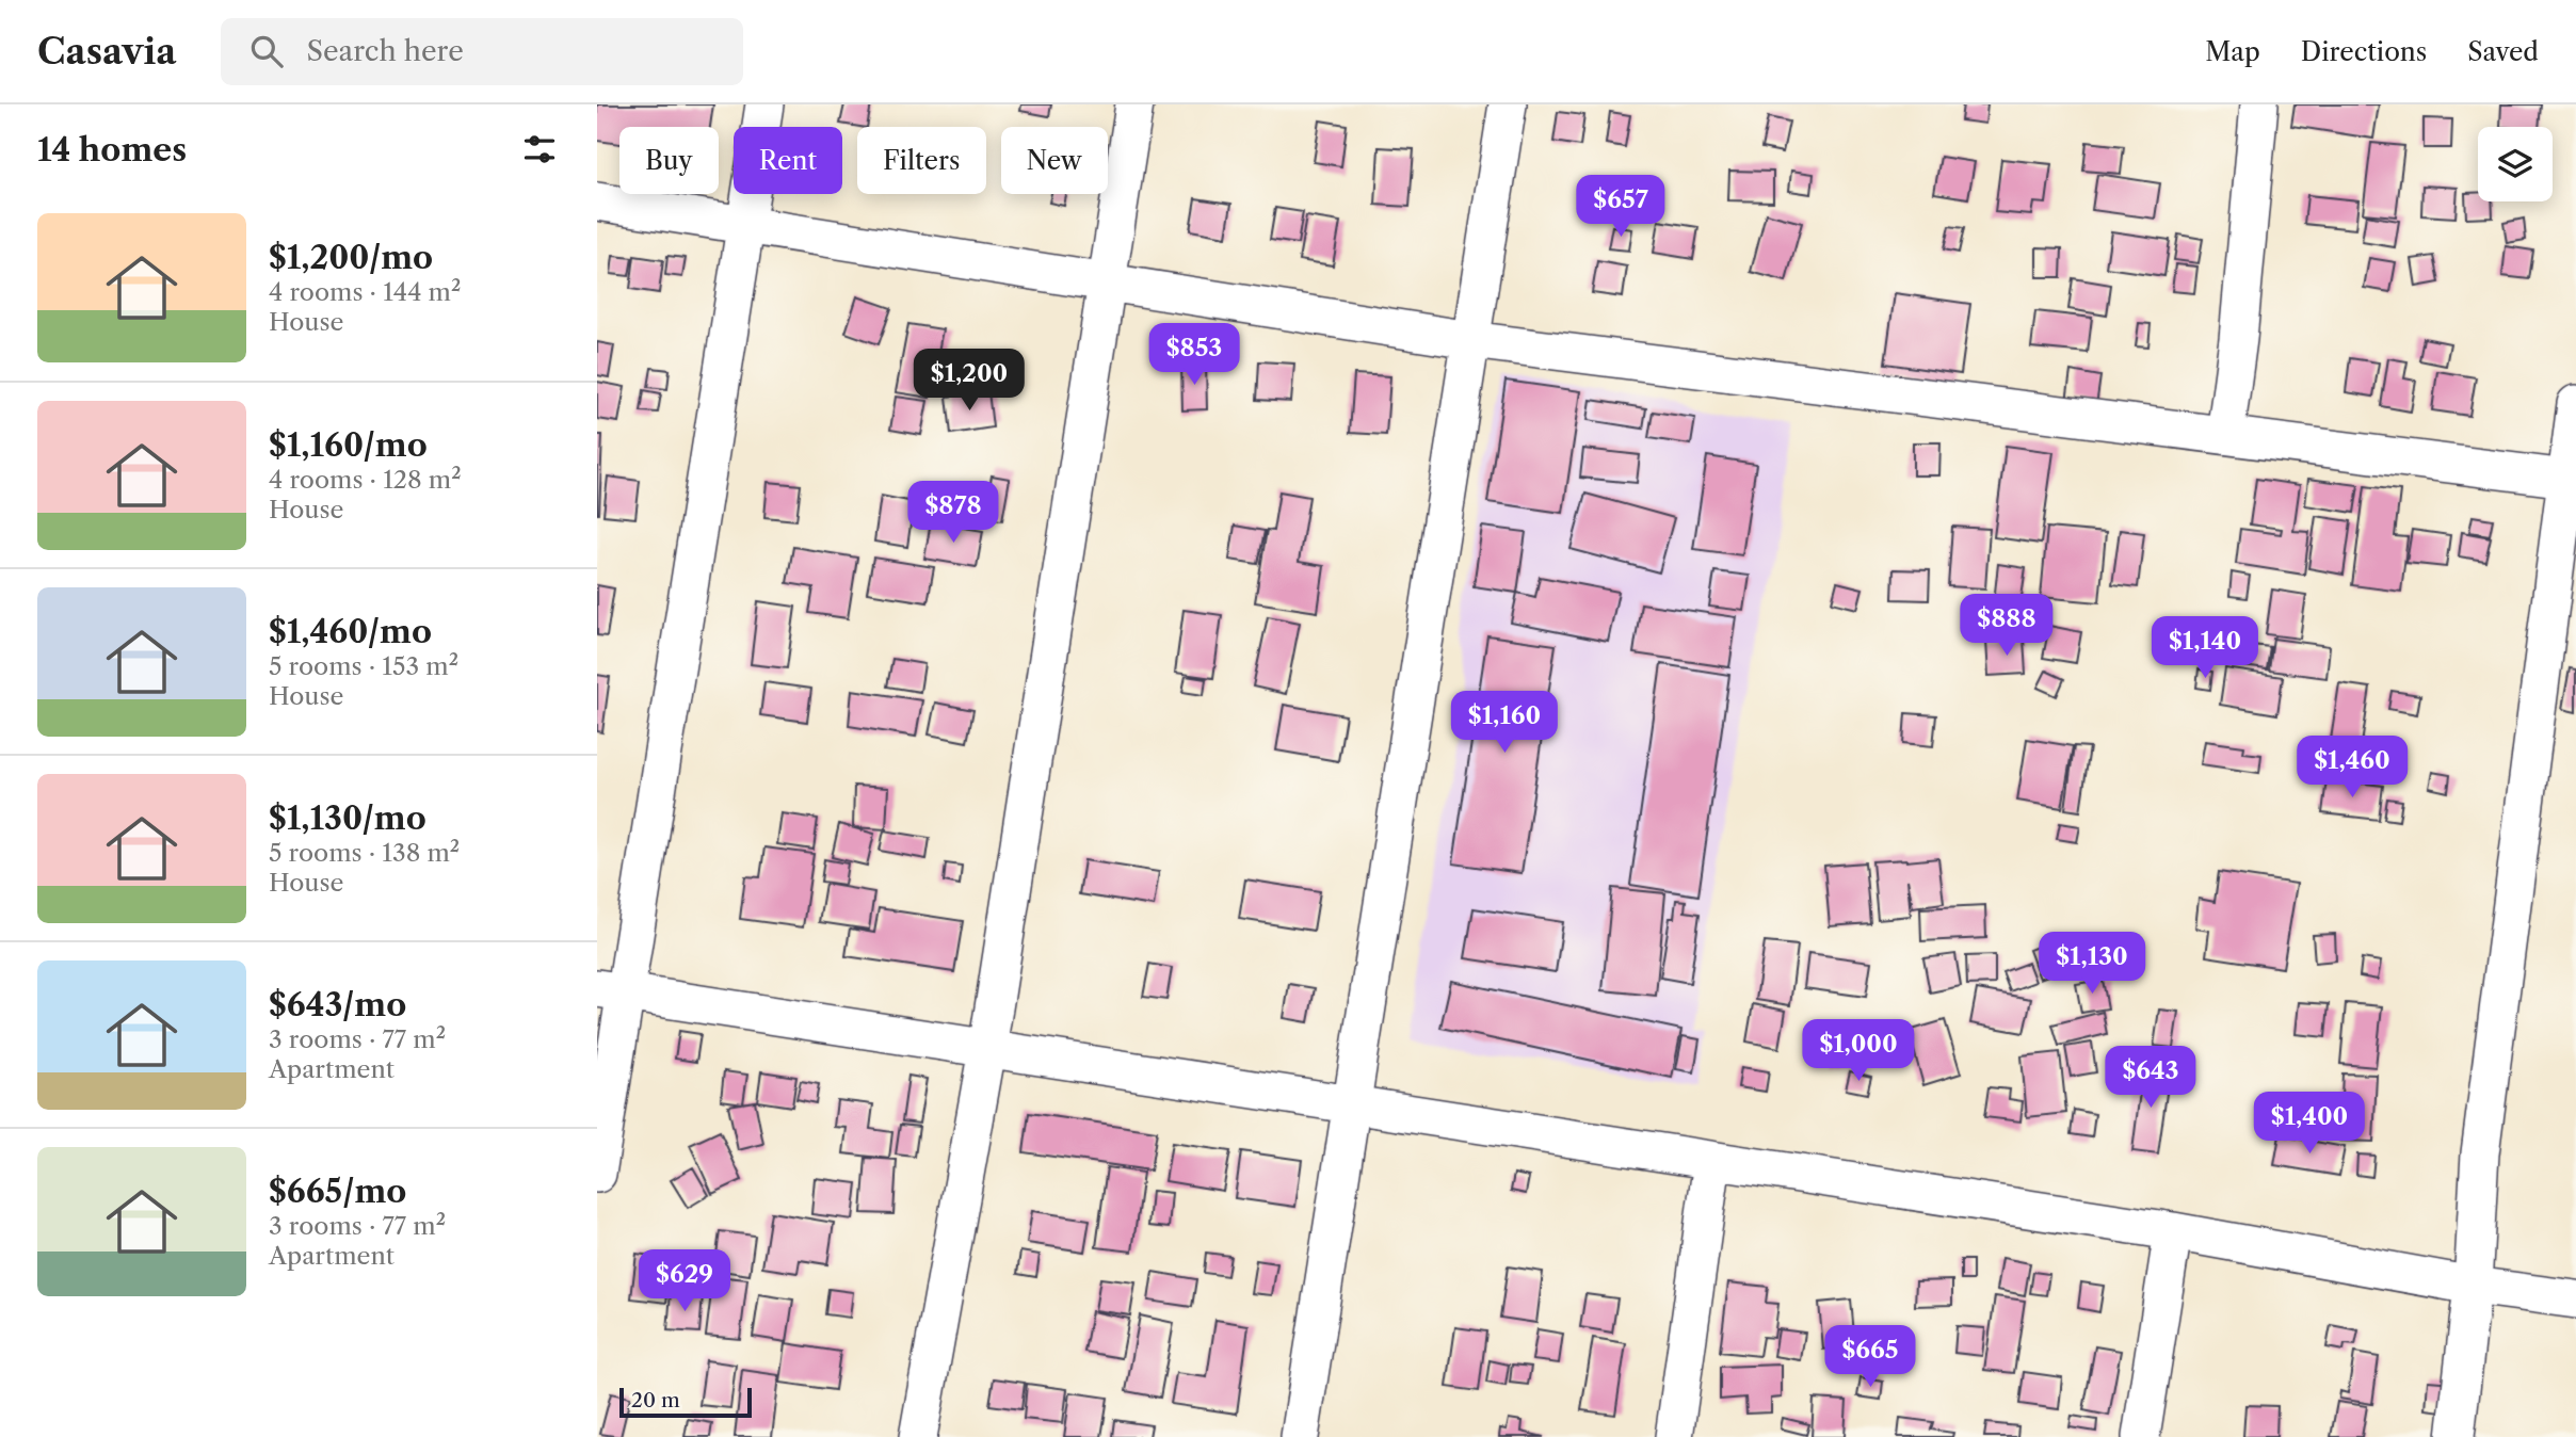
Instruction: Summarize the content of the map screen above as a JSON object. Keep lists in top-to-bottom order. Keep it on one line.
{"scale_bar":"20 m","page":{"header":"Casavia","search":"Search here","nav":["Map","Directions","Saved"],"heading":"14 homes","chip":["Buy","Rent","Filters","New"],"price":["$657","$853","$1,200","$878","$888","$1,140","$1,160","$1,460","$1,130","$1,000","$643","$1,400","$629","$665"],"list":[{"name":"$1,200/mo","note":"4 rooms · 144 m² · House"},{"name":"$1,160/mo","note":"4 rooms · 128 m² · House"},{"name":"$1,460/mo","note":"5 rooms · 153 m² · House"},{"name":"$1,130/mo","note":"5 rooms · 138 m² · House"},{"name":"$643/mo","note":"3 rooms · 77 m² · Apartment"},{"name":"$665/mo","note":"3 rooms · 77 m² · Apartment"}],"scale":"20 m"}}
